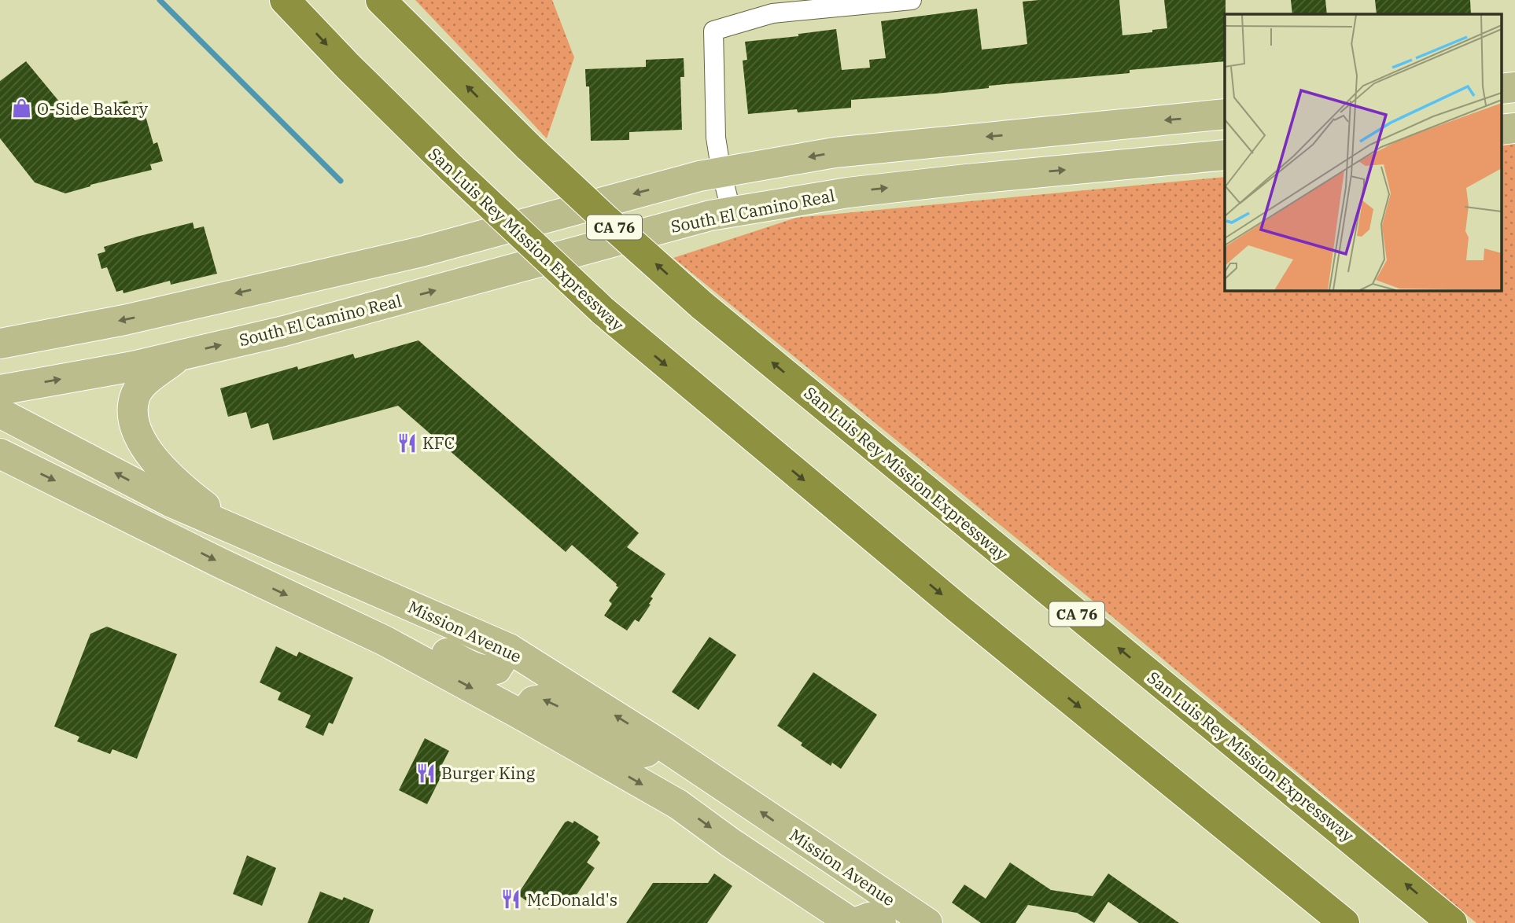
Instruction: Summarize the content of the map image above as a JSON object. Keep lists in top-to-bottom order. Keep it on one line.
{"streets":{"highway":["CA 76","San Luis Rey Mission Expressway"],"main road":["South El Camino Real","Mission Avenue"]},"places":{"shop":["O-Side Bakery"],"restaurant":["KFC","Burger King","McDonald's"]}}
